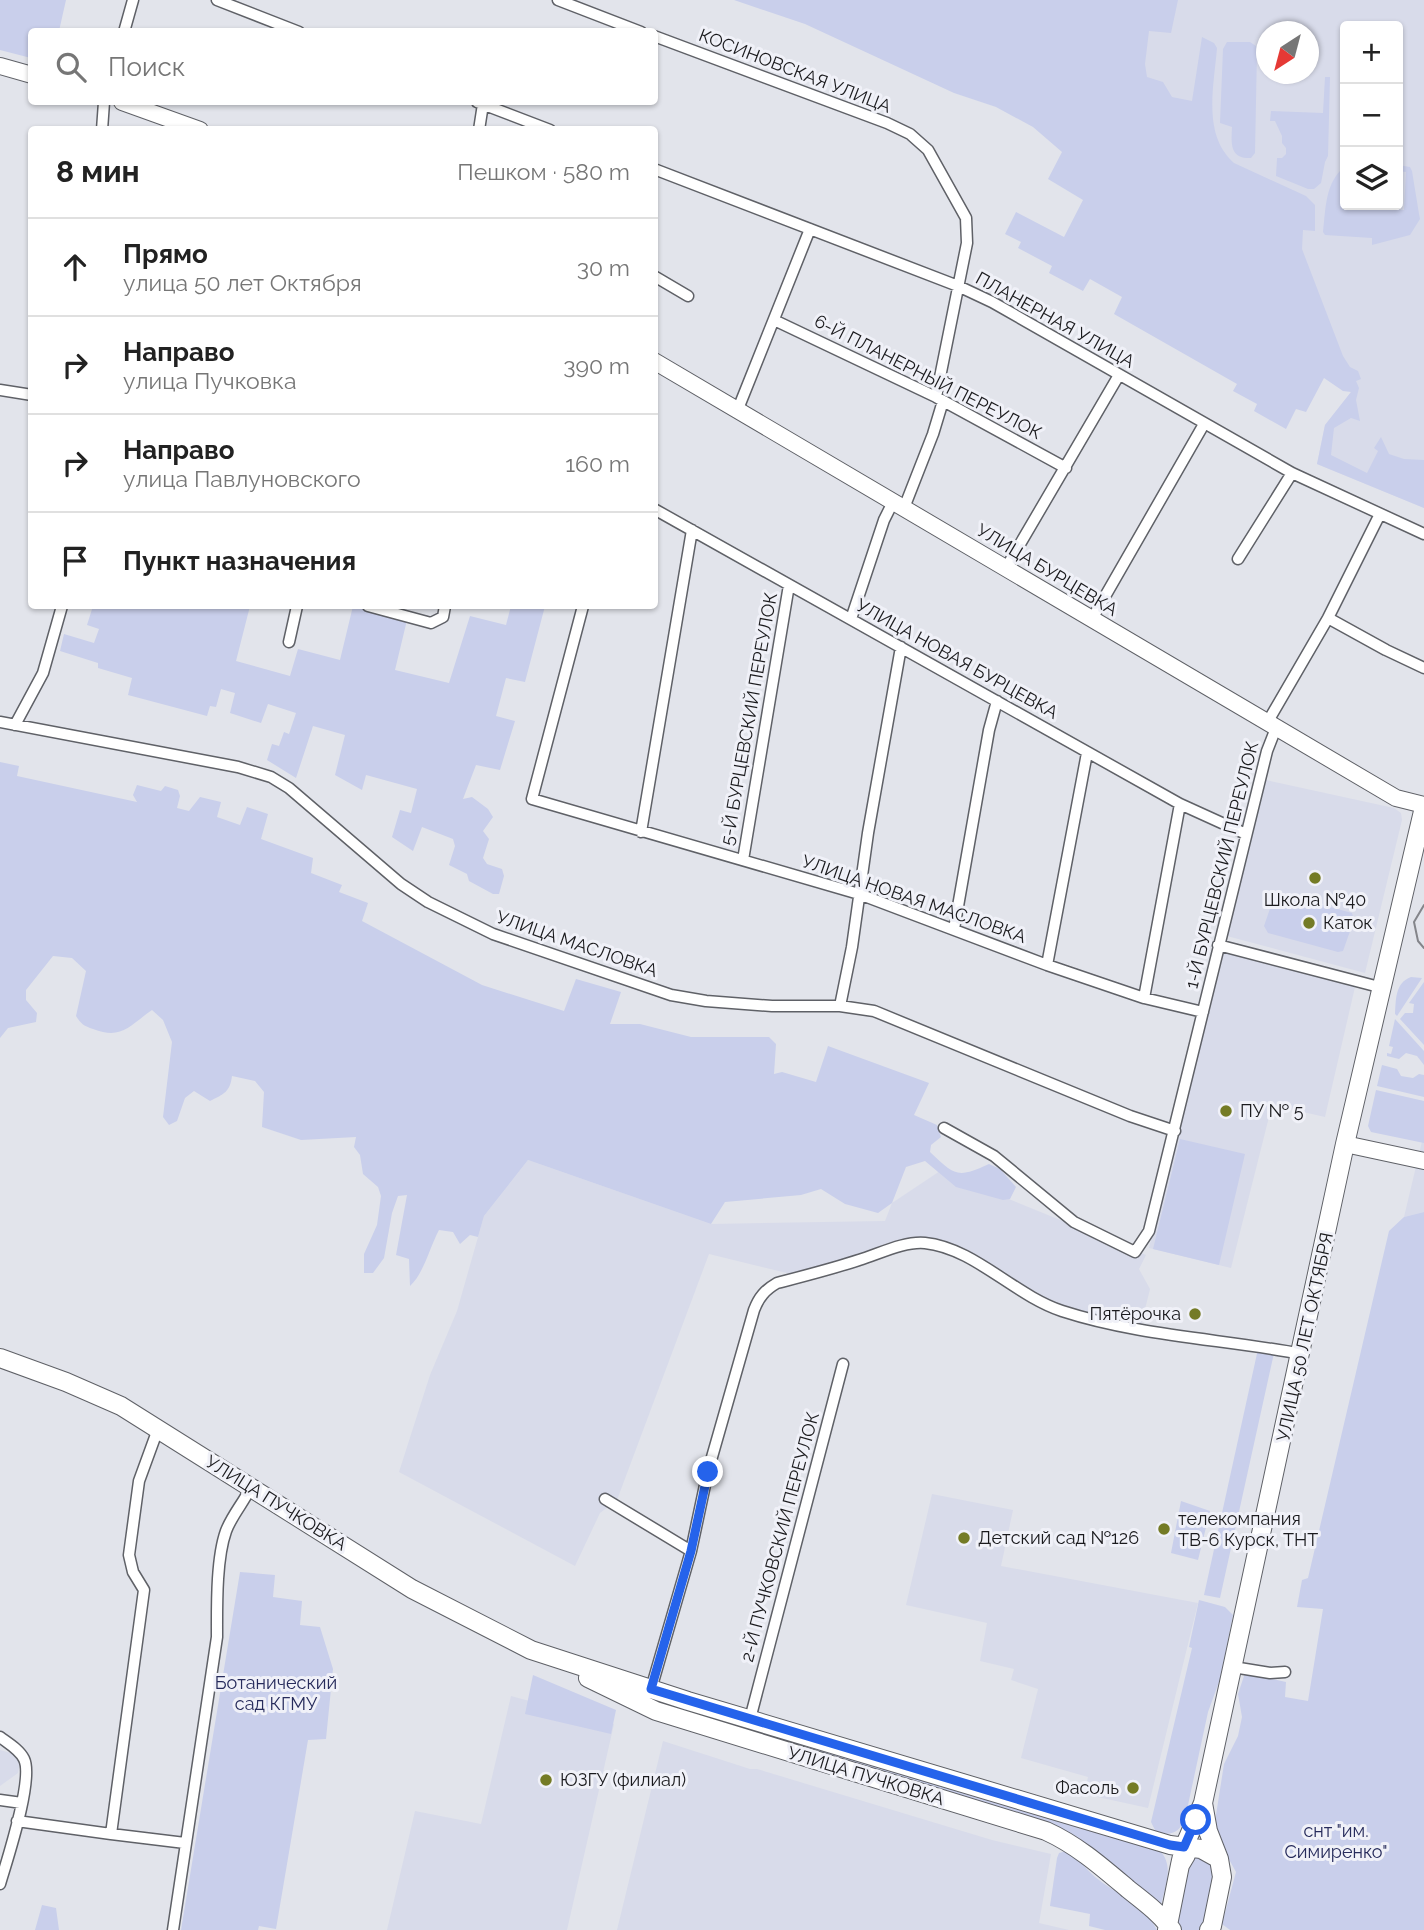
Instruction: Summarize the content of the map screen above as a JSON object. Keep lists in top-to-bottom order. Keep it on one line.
{"streets":{"main road":["УЛИЦА 50 ЛЕТ ОКТЯБРЯ","УЛИЦА ПУЧКОВКА"],"street":["КОСИНОВСКАЯ УЛИЦА","ПЛАНЕРНАЯ УЛИЦА","6-Й ПЛАНЕРНЫЙ ПЕРЕУЛОК","УЛИЦА БУРЦЕВКА","УЛИЦА НОВАЯ БУРЦЕВКА","5-Й БУРЦЕВСКИЙ ПЕРЕУЛОК","1-Й БУРЦЕВСКИЙ ПЕРЕУЛОК","УЛИЦА НОВАЯ МАСЛОВКА","УЛИЦА МАСЛОВКА","2-Й ПУЧКОВСКИЙ ПЕРЕУЛОК"]},"crossings":[["КОСИНОВСКАЯ УЛИЦА","ПЛАНЕРНАЯ УЛИЦА"],["ПЛАНЕРНАЯ УЛИЦА","1-Й БУРЦЕВСКИЙ ПЕРЕУЛОК"],["УЛИЦА БУРЦЕВКА","1-Й БУРЦЕВСКИЙ ПЕРЕУЛОК"],["УЛИЦА БУРЦЕВКА","УЛИЦА 50 ЛЕТ ОКТЯБРЯ"],["УЛИЦА НОВАЯ БУРЦЕВКА","5-Й БУРЦЕВСКИЙ ПЕРЕУЛОК"],["УЛИЦА НОВАЯ БУРЦЕВКА","1-Й БУРЦЕВСКИЙ ПЕРЕУЛОК"],["5-Й БУРЦЕВСКИЙ ПЕРЕУЛОК","УЛИЦА НОВАЯ МАСЛОВКА"],["1-Й БУРЦЕВСКИЙ ПЕРЕУЛОК","УЛИЦА НОВАЯ МАСЛОВКА"],["1-Й БУРЦЕВСКИЙ ПЕРЕУЛОК","УЛИЦА МАСЛОВКА"],["УЛИЦА 50 ЛЕТ ОКТЯБРЯ","УЛИЦА ПУЧКОВКА"],["УЛИЦА ПУЧКОВКА","2-Й ПУЧКОВСКИЙ ПЕРЕУЛОК"]],"parks":["Ботанический сад КГМУ","снт \"им. Симиренко\""],"places":["Школа №40","Каток","ПУ № 5","Пятёрочка","телекомпания ТВ-6 Курск, ТНТ","Детский сад №126","ЮЗГУ (филиал)","Фасоль"],"north":"bottom left","page":{"map_buttons":["+","−"],"search":"Поиск","heading":["8 мин","Пешком · 580 m"],"list":[["Прямо","улица 50 лет Октября","30 m"],["Направо","улица Пучковка","390 m"],["Направо","улица Павлуновского","160 m"],"Пункт назначения"]}}
